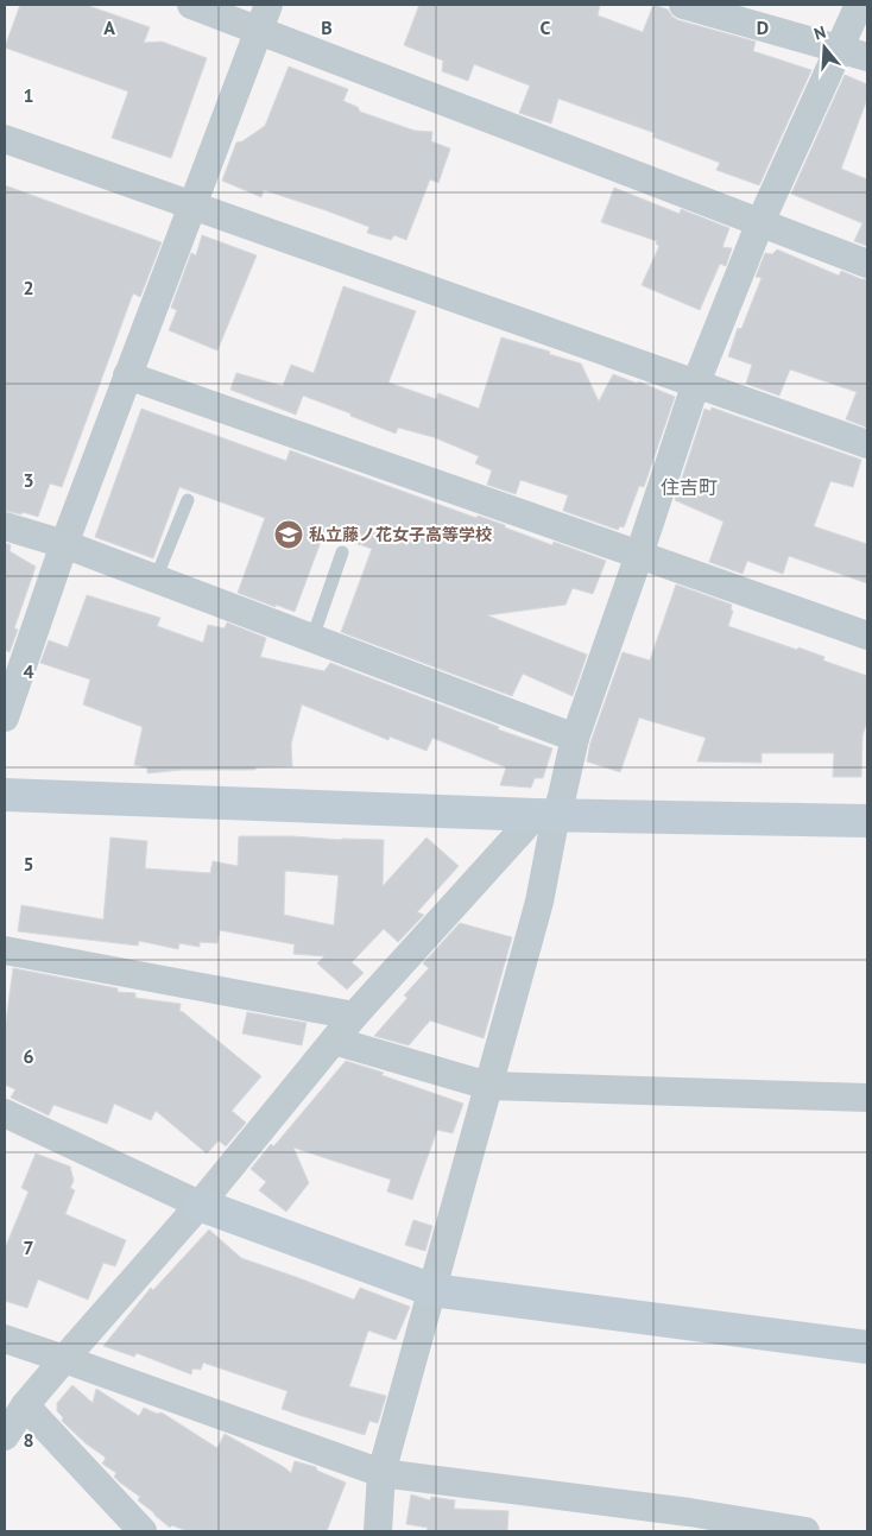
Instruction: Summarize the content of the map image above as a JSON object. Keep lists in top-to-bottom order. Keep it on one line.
{"districts":["住吉町"],"places":{"school or university":["私立藤ノ花女子高等学校"]},"north":"top","grid":{"columns":["A","B","C","D"],"rows":["1","2","3","4","5","6","7","8"]}}
